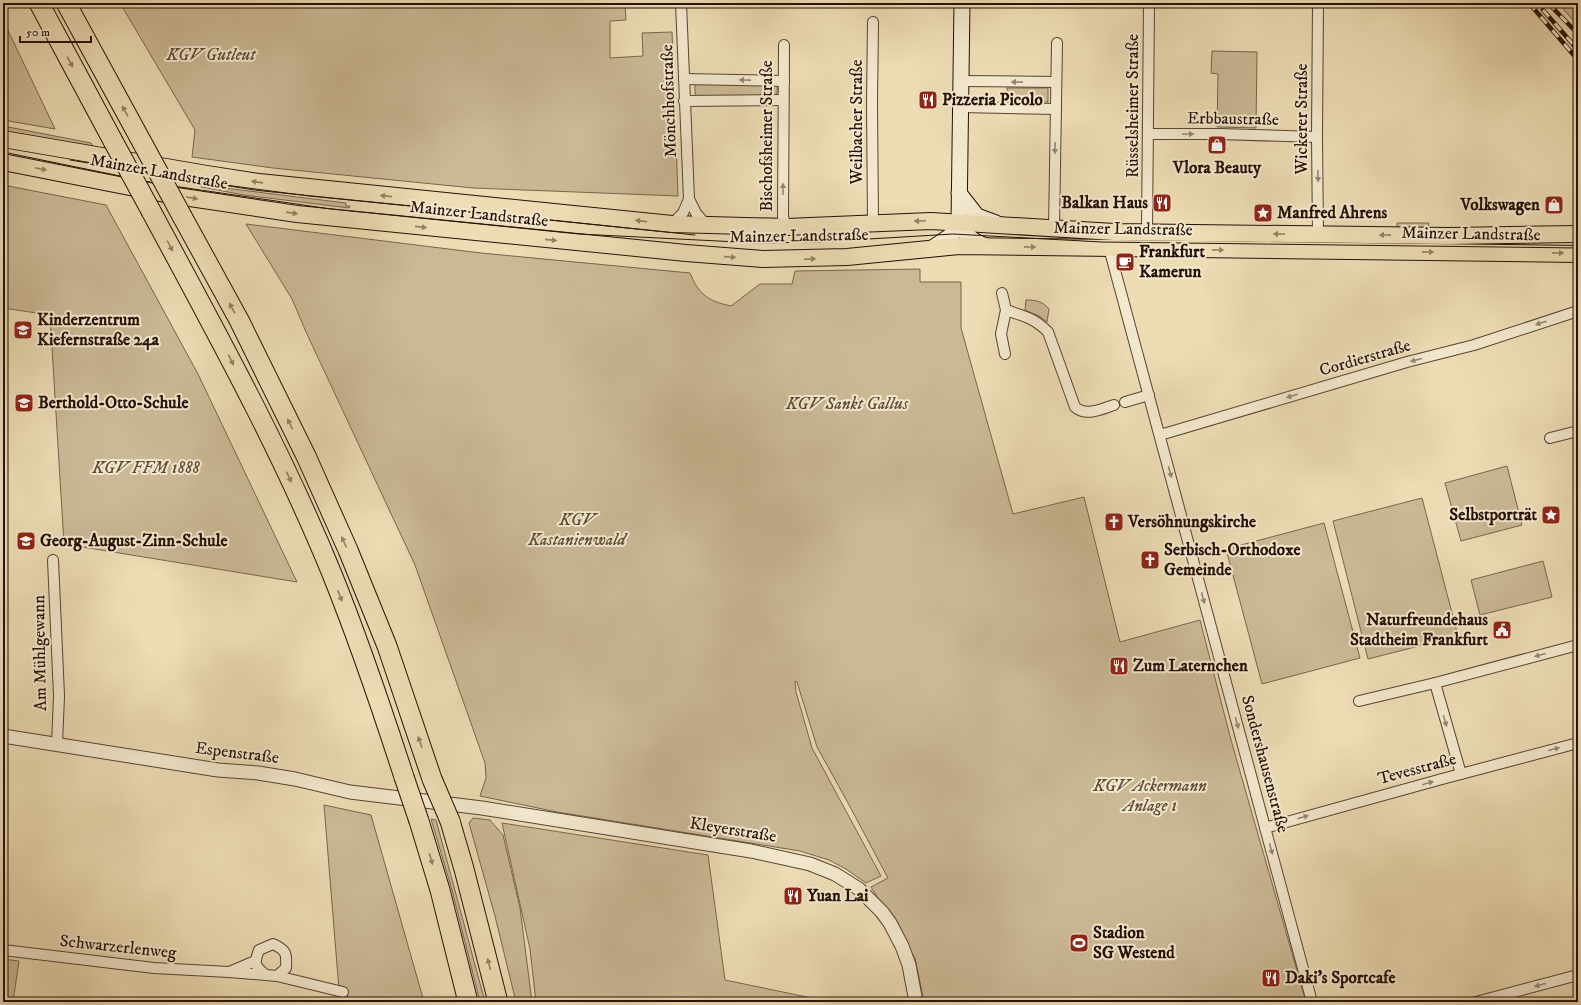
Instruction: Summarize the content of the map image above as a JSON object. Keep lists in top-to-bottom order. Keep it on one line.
{"streets":{"main road":["Mainzer Landstraße"],"street":["Mönchhofstraße","Rüsselsheimer Straße","Erbbaustraße","Wickerer Straße","Weilbacher Straße","Bischofsheimer Straße","Cordierstraße","Am Mühlgewann","Espenstraße","Sondershausenstraße","Tevesstraße","Kleyerstraße","Schwarzerlenweg"]},"crossings":[["Mönchhofstraße","Mainzer Landstraße"],["Rüsselsheimer Straße","Erbbaustraße"],["Rüsselsheimer Straße","Mainzer Landstraße"],["Erbbaustraße","Wickerer Straße"],["Wickerer Straße","Mainzer Landstraße"],["Weilbacher Straße","Mainzer Landstraße"],["Bischofsheimer Straße","Mainzer Landstraße"],["Mainzer Landstraße","Sondershausenstraße"],["Cordierstraße","Sondershausenstraße"],["Am Mühlgewann","Espenstraße"],["Espenstraße","Kleyerstraße"],["Sondershausenstraße","Tevesstraße"]],"one_way":["Erbbaustraße","Wickerer Straße","Bischofsheimer Straße","Cordierstraße","Sondershausenstraße","Tevesstraße"],"parks":["KGV Gutleut","KGV Sankt Gallus","KGV FFM 1888","KGV Kastanienwald","KGV Ackermann Anlage 1"],"places":{"restaurant":["Pizzeria Picolo","Balkan Haus","Zum Laternchen","Yuan Lai","Daki's Sportcafe"],"shop":["Vlora Beauty","Volkswagen"],"place":["Manfred Ahrens","Selbstporträt"],"cafe":["Frankfurt Kamerun"],"school or university":["Kinderzentrum Kiefernstraße 24a","Berthold-Otto-Schule","Georg-August-Zinn-Schule"],"church":["Versöhnungskirche","Serbisch-Orthodoxe Gemeinde"],"public building":["Naturfreundehaus Stadtheim Frankfurt"],"sports":["Stadion SG Westend"]},"scale_bar":"50 m"}
